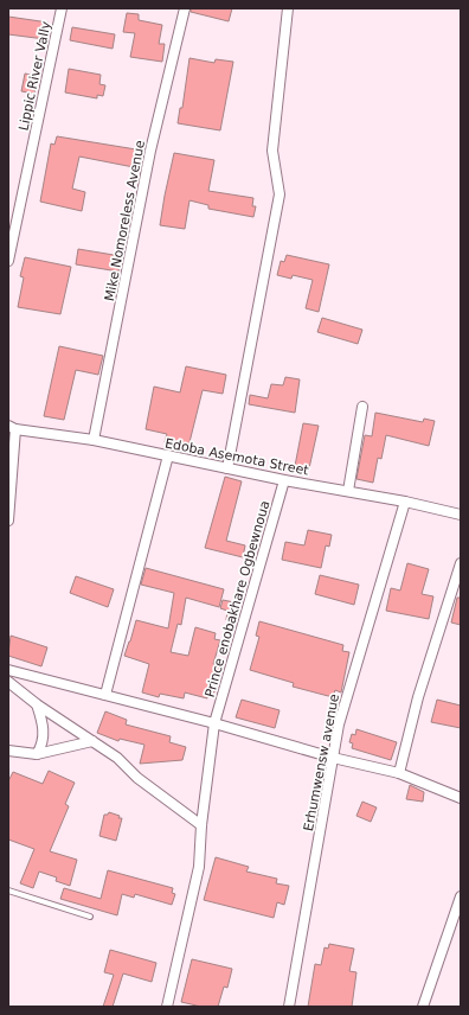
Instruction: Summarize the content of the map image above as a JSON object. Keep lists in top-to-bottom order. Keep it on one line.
{"streets":{"street":["Lippic River Vally","Mike Nomoreless Avenue","Edoba Asemota Street","Prince enobakhare Ogbewnoua","Erhumwensw avenue"]},"crossings":[["Mike Nomoreless Avenue","Edoba Asemota Street"],["Edoba Asemota Street","Prince enobakhare Ogbewnoua"],["Edoba Asemota Street","Erhumwensw avenue"]]}
